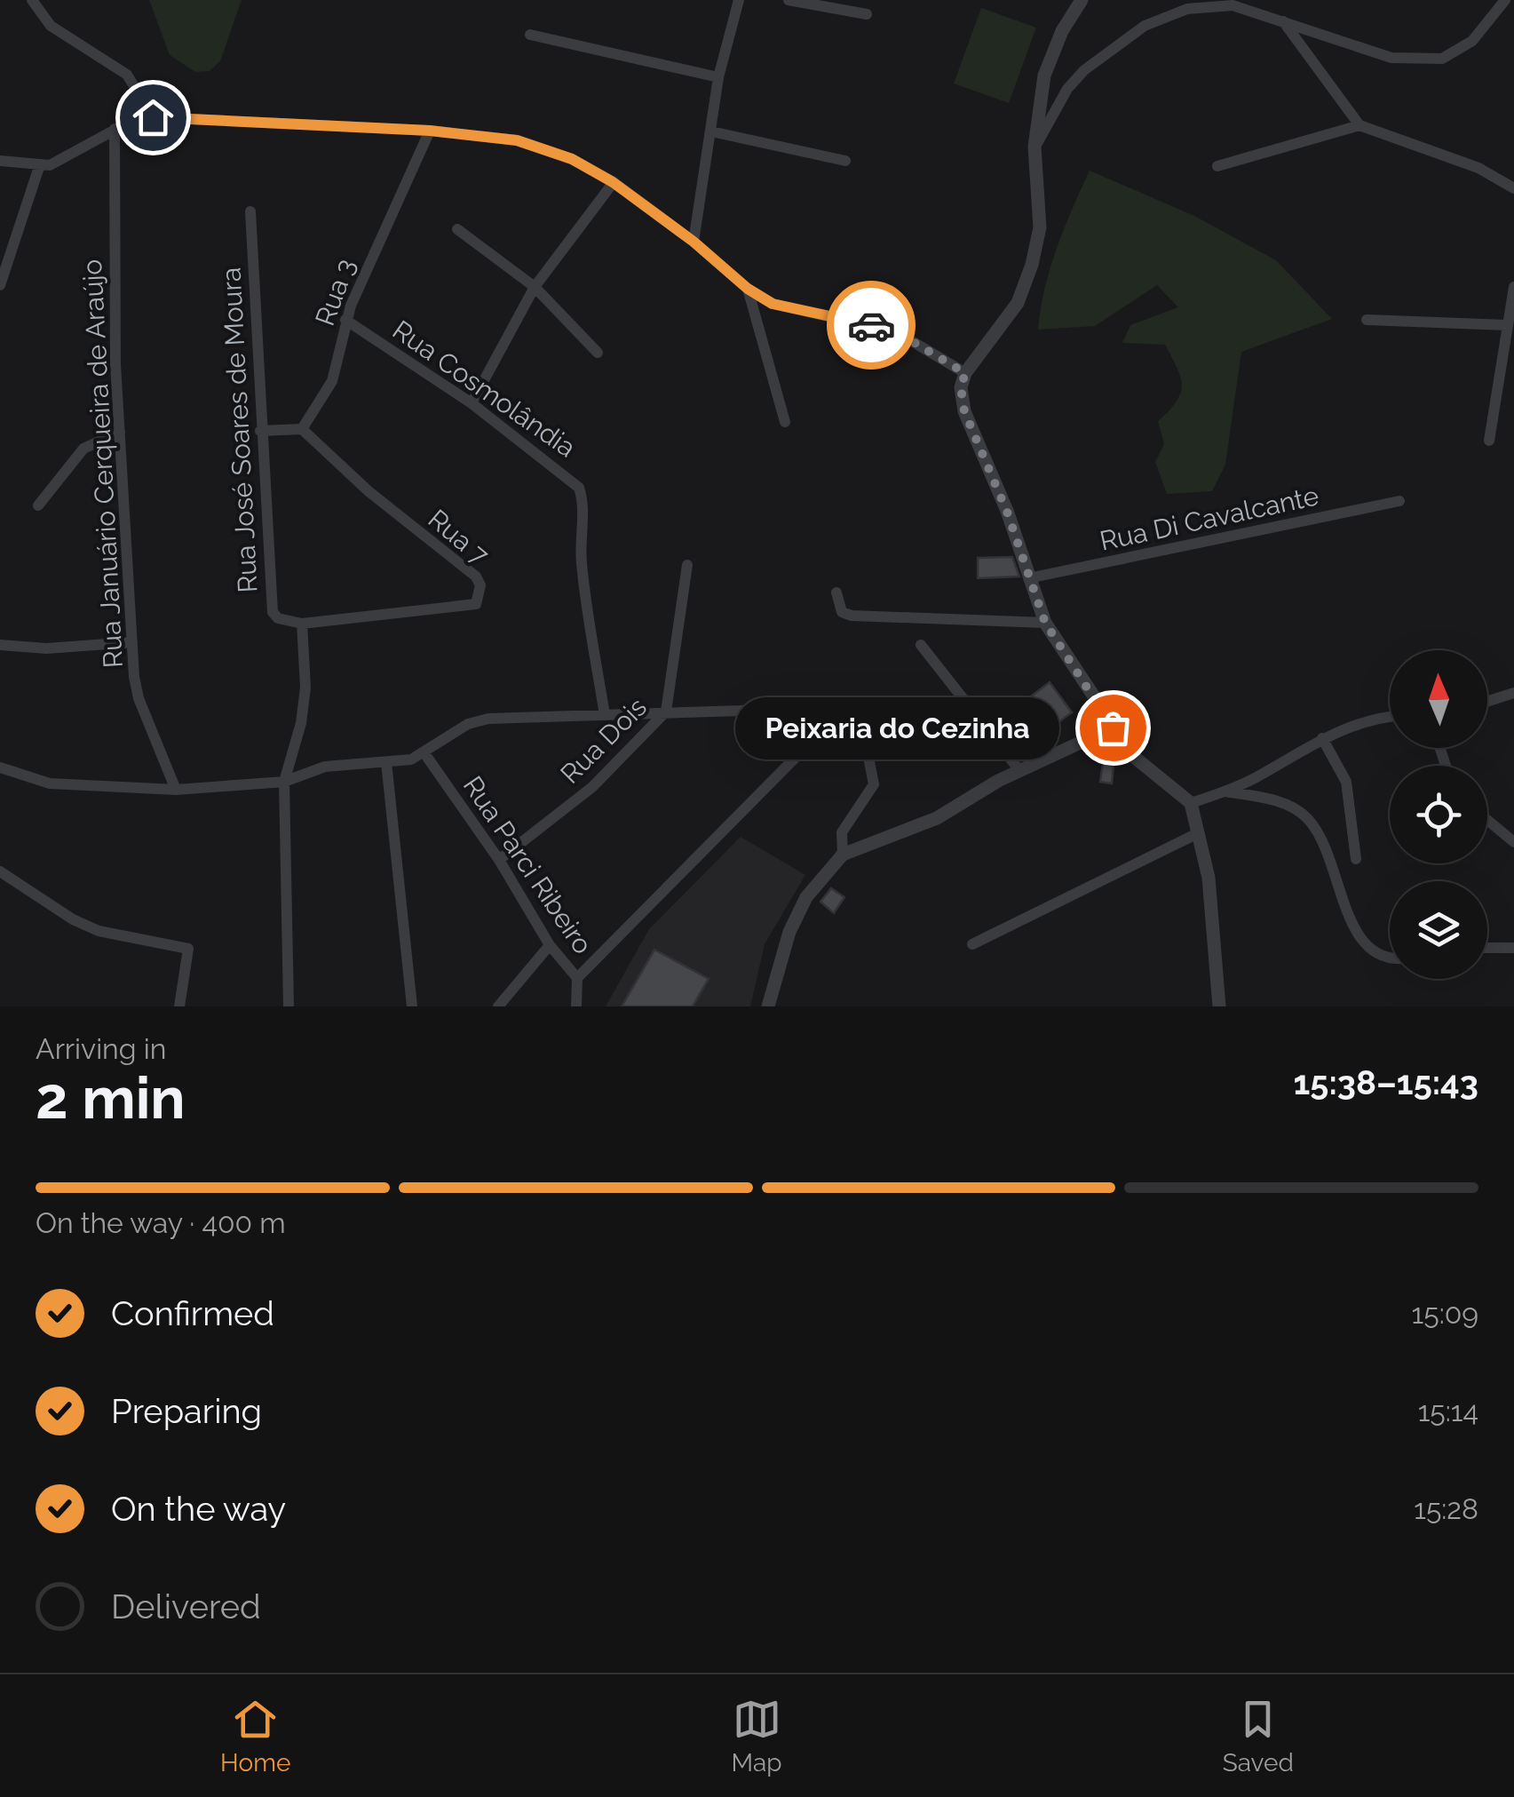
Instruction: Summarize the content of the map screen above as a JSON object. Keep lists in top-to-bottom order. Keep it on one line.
{"streets":{"street":["Rua 3","Rua Cosmolândia","Rua José Soares de Moura","Rua Januário Cerqueira de Araújo","Rua Di Cavalcante","Rua 7","Rua Dois","Rua Parci Ribeiro"]},"crossings":[["Rua 3","Rua Cosmolândia"],["Rua 3","Rua 7"],["Rua José Soares de Moura","Rua 7"],["Rua Dois","Rua Parci Ribeiro"]],"places":["Peixaria do Cezinha"],"north":"top","page":{"bubble":"Peixaria do Cezinha","heading":["2 min","Arriving in","15:38–15:43"],"bar":"On the way · 400 m","list":[["Confirmed","15:09"],["Preparing","15:14"],["On the way","15:28"],"Delivered"],"tabs":["Home","Map","Saved"]}}
